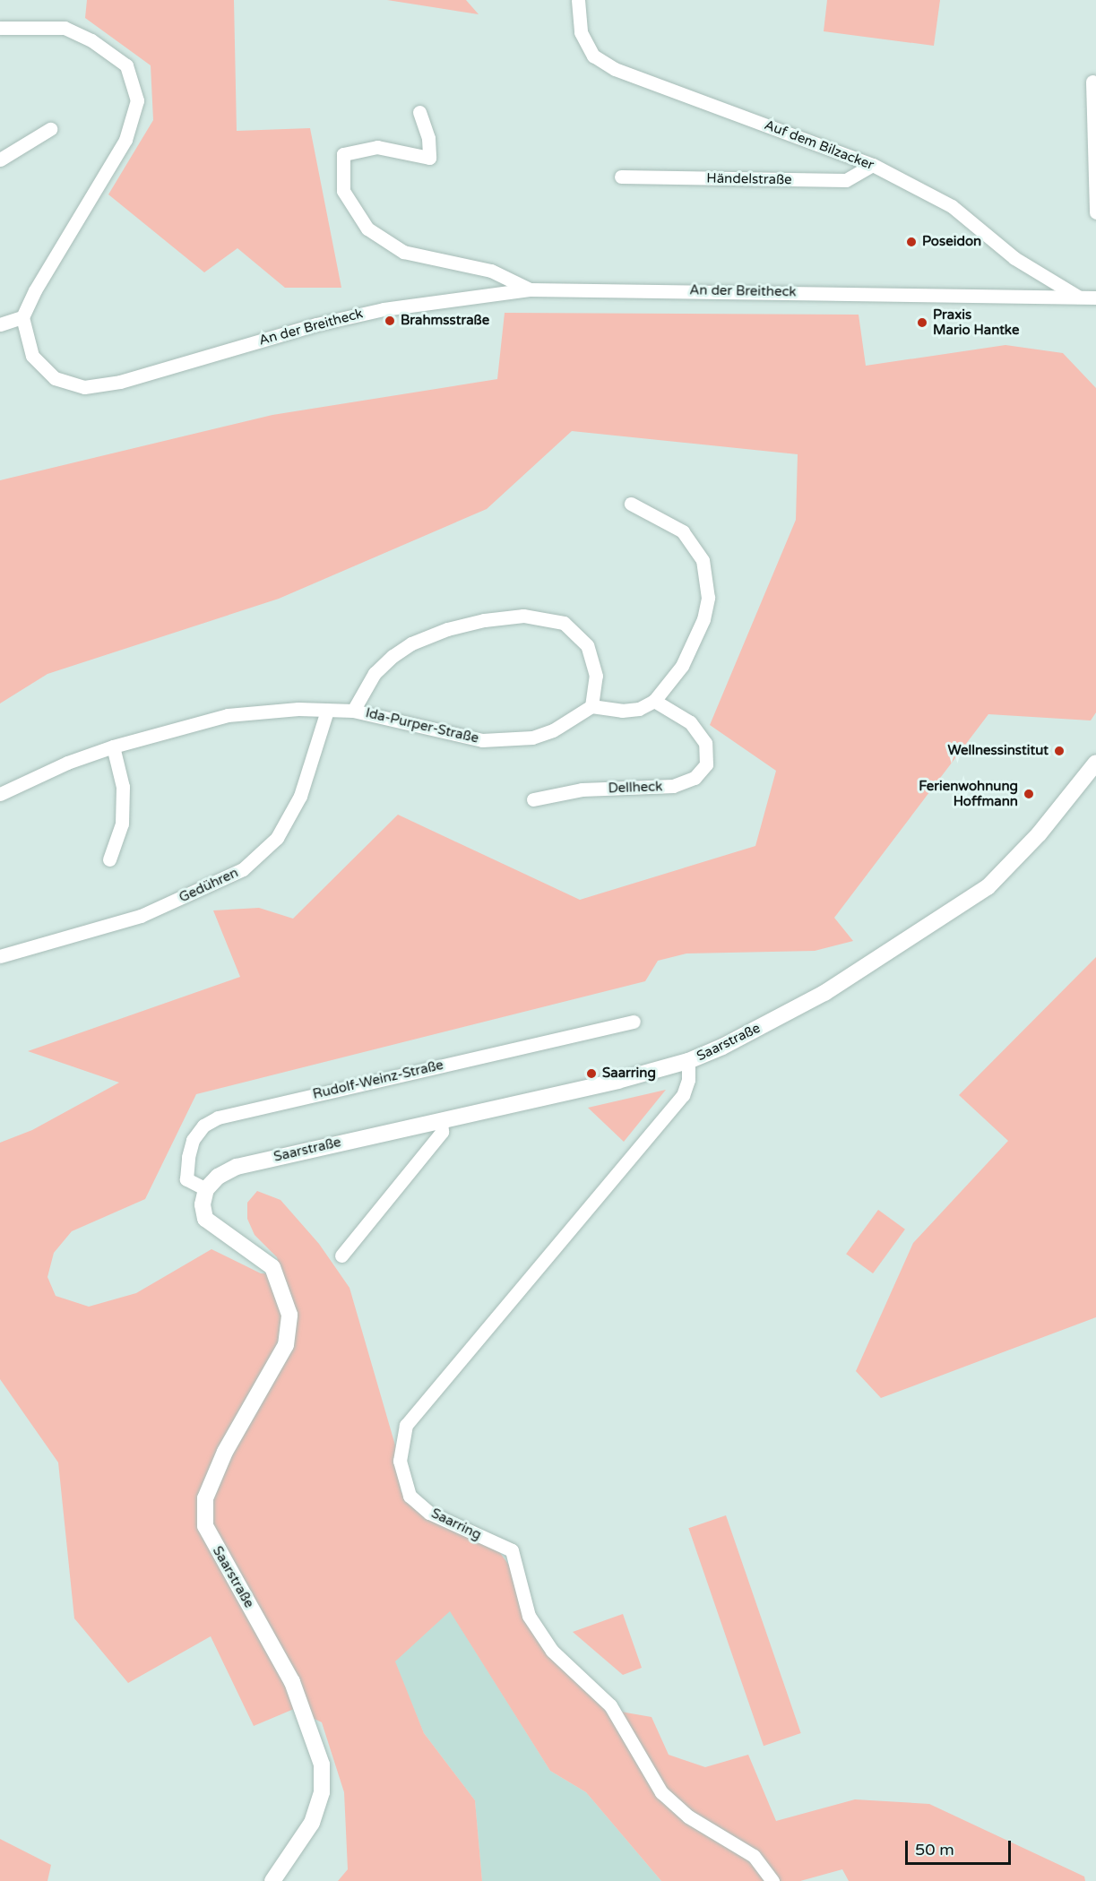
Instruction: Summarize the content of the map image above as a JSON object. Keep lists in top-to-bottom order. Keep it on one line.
{"streets":{"street":["Auf dem Bilzacker","Händelstraße","An der Breitheck","Ida-Purper-Straße","Dellheck","Gedühren","Saarstraße","Rudolf-Weinz-Straße","Saarring"]},"crossings":[["Auf dem Bilzacker","Händelstraße"],["Auf dem Bilzacker","An der Breitheck"],["Ida-Purper-Straße","Gedühren"],["Saarstraße","Rudolf-Weinz-Straße"],["Saarstraße","Saarring"]],"places":["Poseidon","Brahmsstraße","Praxis Mario Hantke","Wellnessinstitut","Ferienwohnung Hoffmann","Saarring"],"scale_bar":"50 m"}
